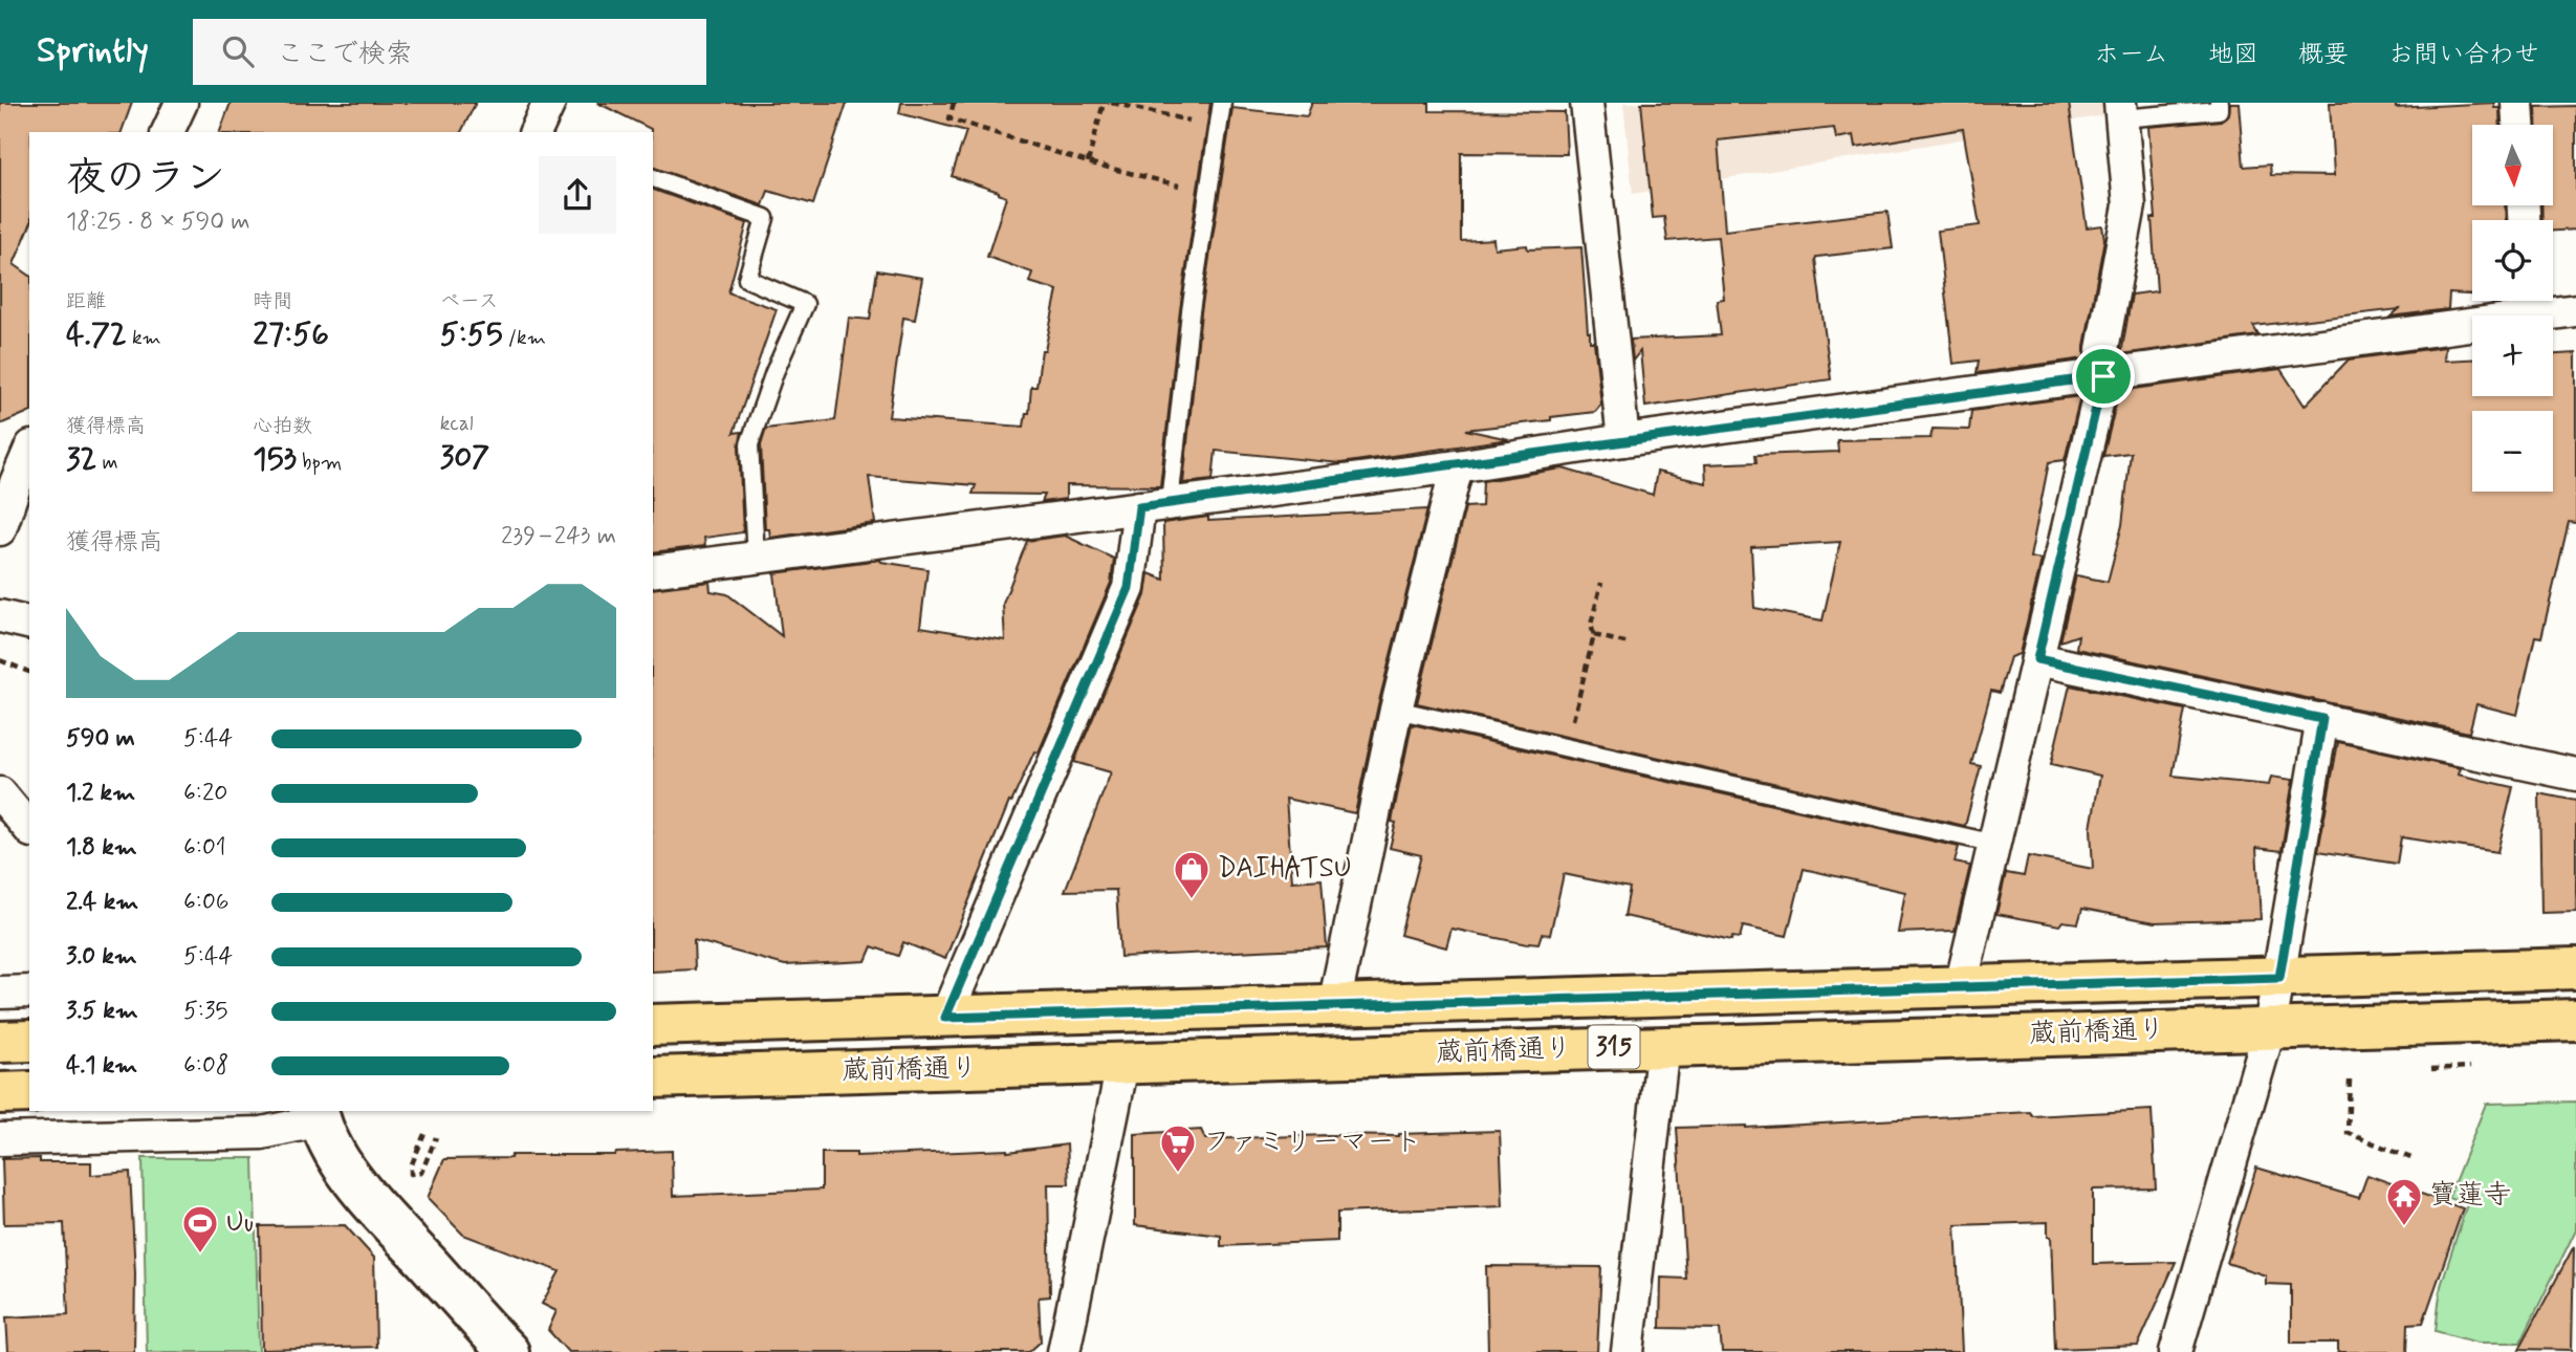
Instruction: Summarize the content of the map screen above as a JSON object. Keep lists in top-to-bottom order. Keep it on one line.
{"streets":{"main road":["蔵前橋通り","315"]},"places":{"shop":["DAIHATSU"],"supermarket":["ファミリーマート"],"temple":["寶蓮寺"],"sports":["Uu"]},"north":"bottom","page":{"header":"Sprintly","search":"ここで検索","nav":["ホーム","地図","概要","お問い合わせ"],"map_buttons":["+","−"],"heading":["夜のラン","18:25 · 8 × 590 m"],"stats":[["距離","4.72 km"],["時間","27:56"],["ペース","5:55 /km"],["獲得標高","32 m"],["心拍数","153 bpm"],["kcal","307"]],"chart":["獲得標高","239–243 m"],"list":[{"name":"590 m","note":"5:44"},{"name":"1.2 km","note":"6:20"},{"name":"1.8 km","note":"6:01"},{"name":"2.4 km","note":"6:06"},{"name":"3.0 km","note":"5:44"},{"name":"3.5 km","note":"5:35"},{"name":"4.1 km","note":"6:08"}]}}
